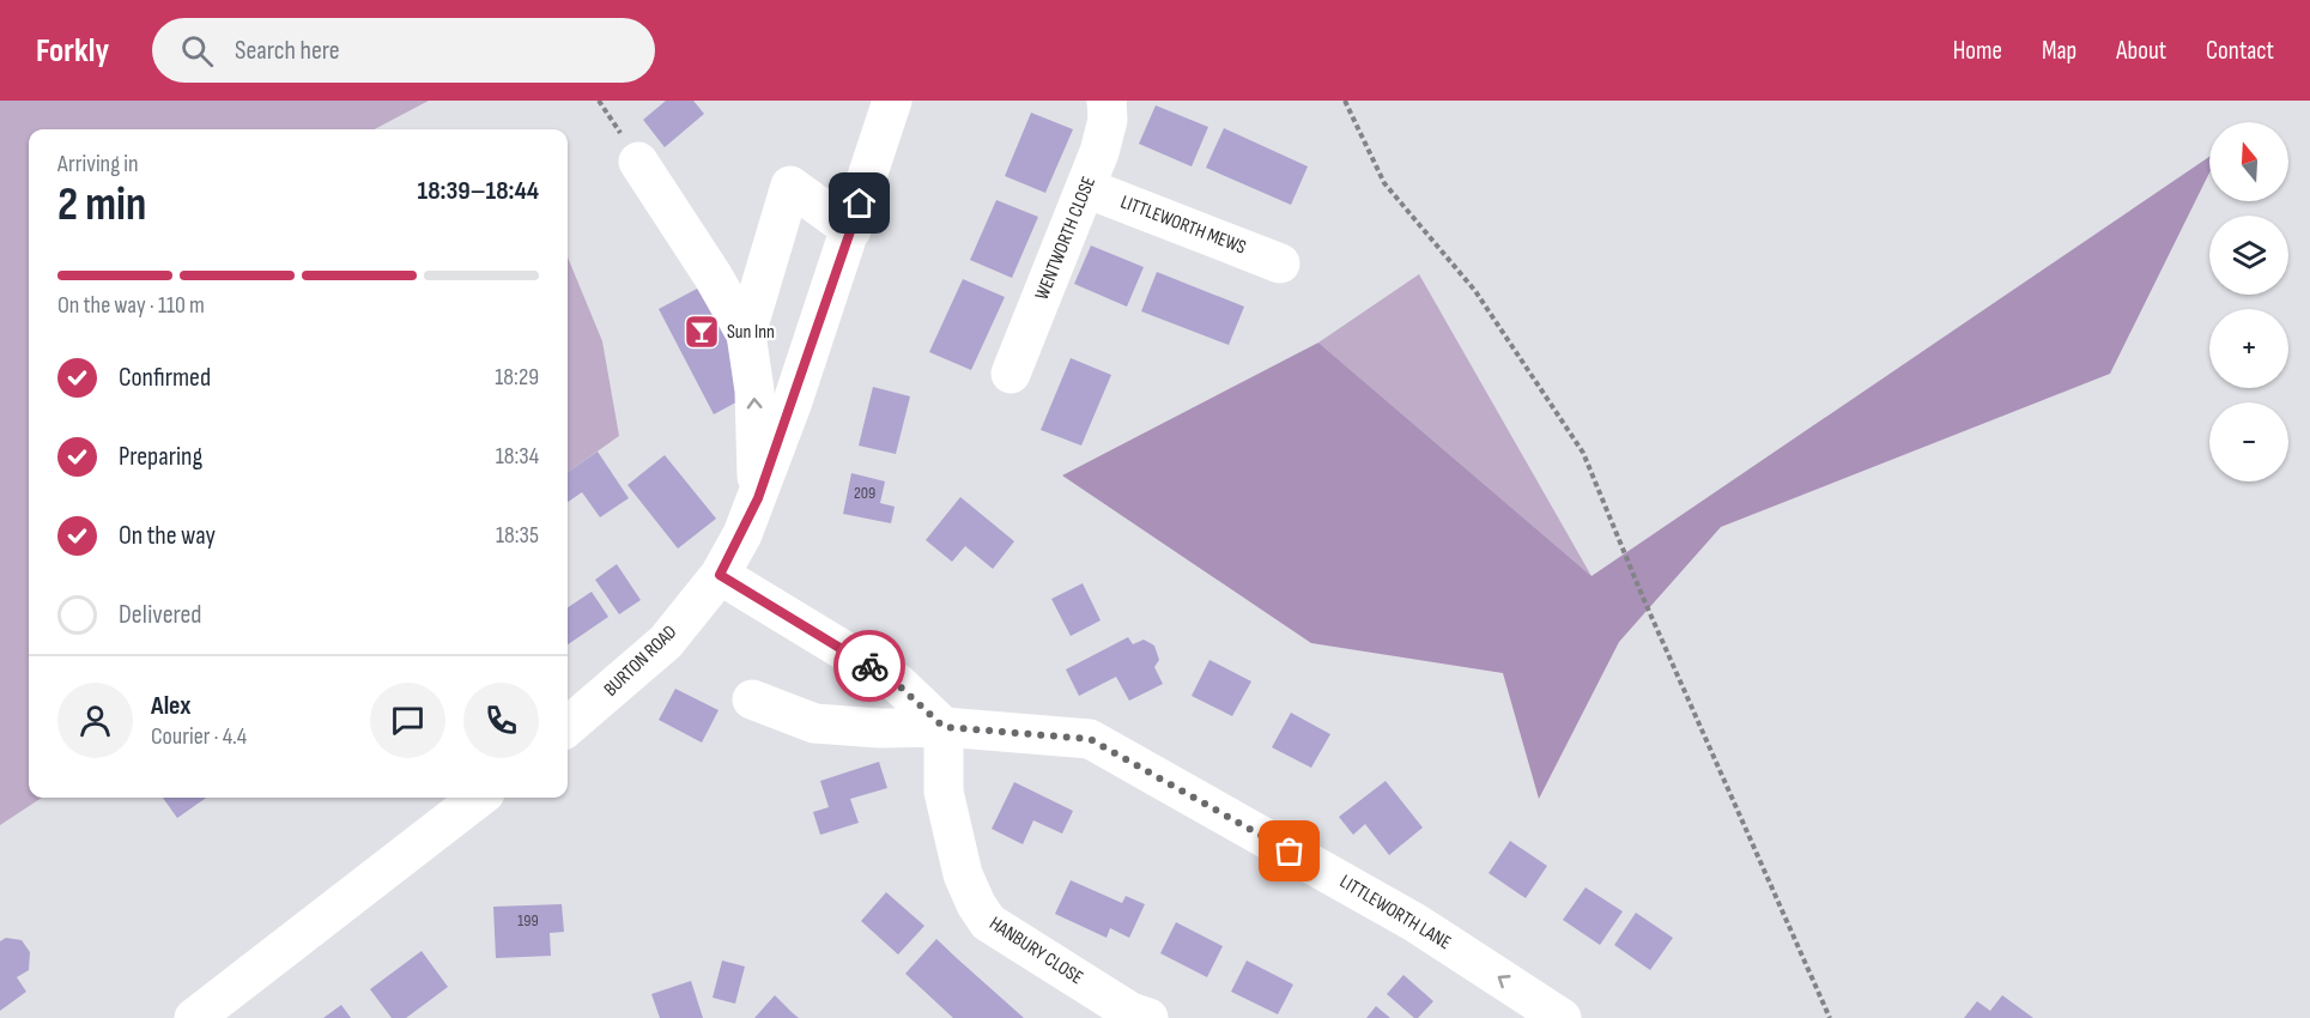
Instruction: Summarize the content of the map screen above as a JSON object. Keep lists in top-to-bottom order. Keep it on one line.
{"streets":{"street":["LITTLEWORTH MEWS","WENTWORTH CLOSE","BURTON ROAD","LITTLEWORTH LANE","HANBURY CLOSE"]},"crossings":[["LITTLEWORTH MEWS","WENTWORTH CLOSE"],["LITTLEWORTH LANE","HANBURY CLOSE"]],"one_way":["LITTLEWORTH LANE"],"places":{"bar":["Sun Inn"]},"house_numbers":["209","199"],"north":"top","page":{"header":"Forkly","search":"Search here","nav":["Home","Map","About","Contact"],"map_buttons":["+","−"],"heading":["2 min","Arriving in","18:39–18:44"],"panel":["Alex","Courier · 4.4"],"bar":"On the way · 110 m","list":[["Confirmed","18:29"],["Preparing","18:34"],["On the way","18:35"],"Delivered"]}}
